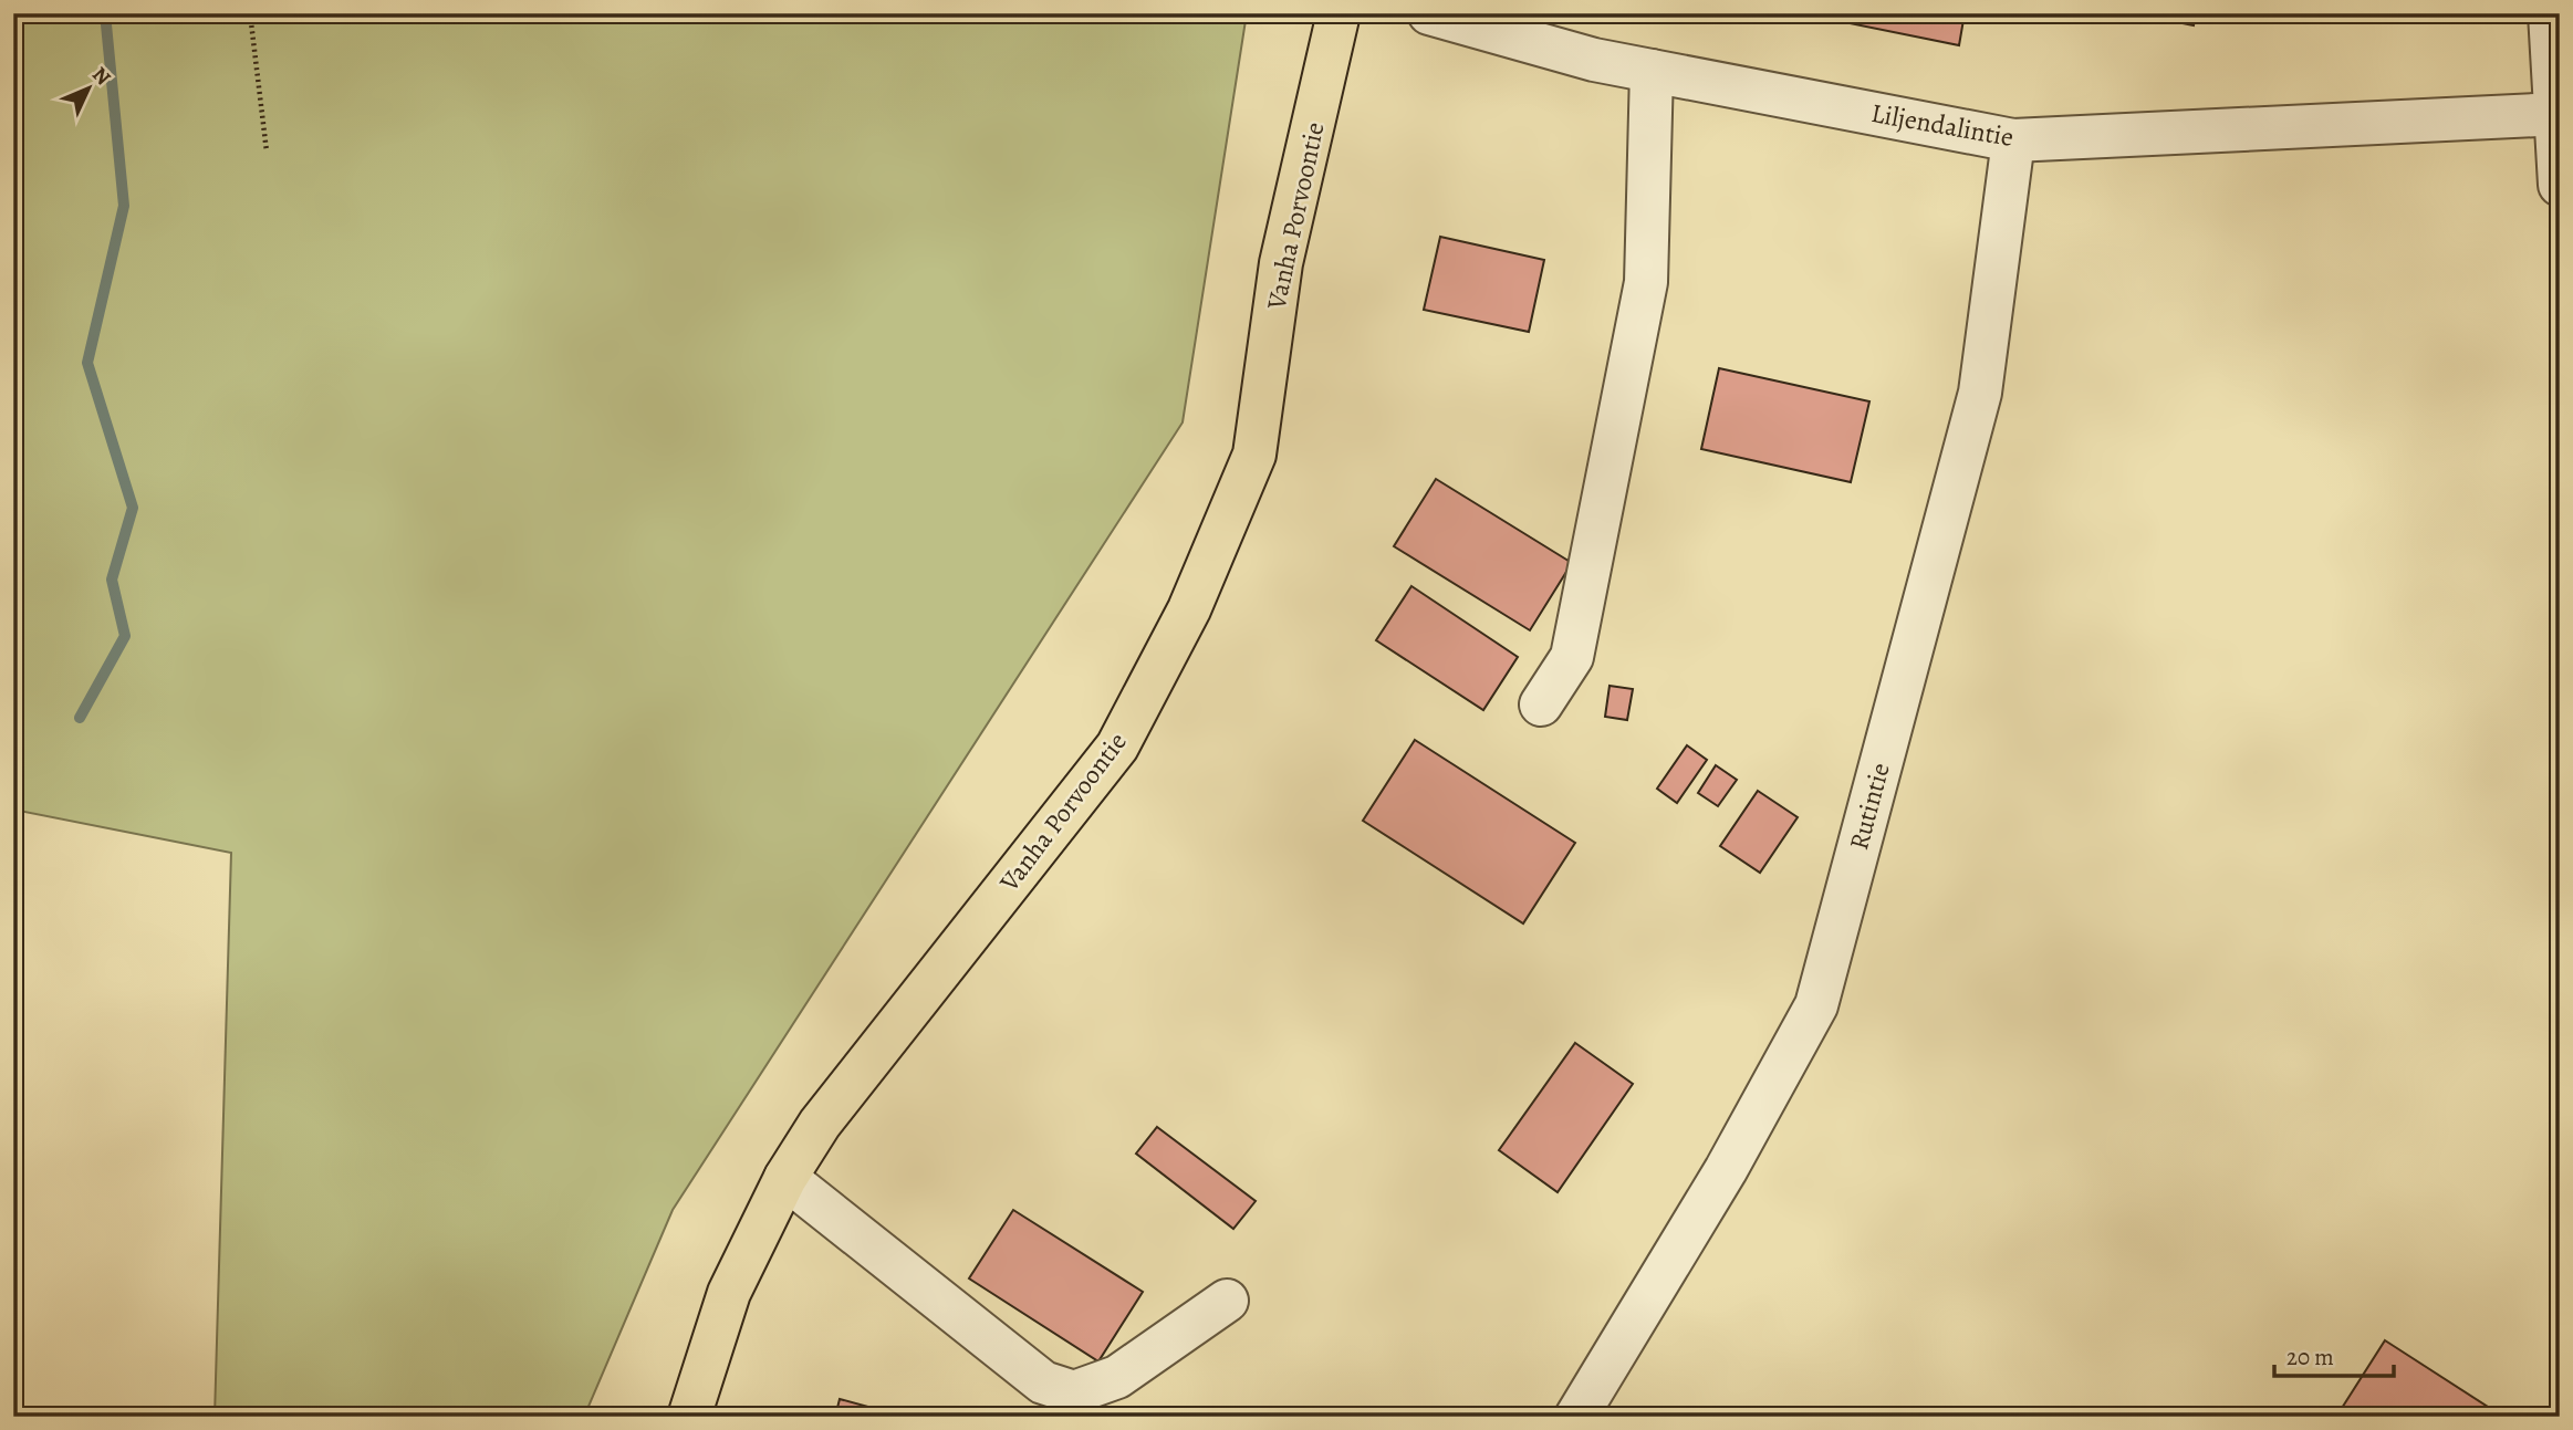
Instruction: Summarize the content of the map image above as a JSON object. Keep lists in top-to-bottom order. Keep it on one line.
{"streets":{"main road":["Vanha Porvoontie"],"street":["Liljendalintie","Rutintie"]},"crossings":[["Liljendalintie","Rutintie"]],"scale_bar":"20 m","north":"top right"}
